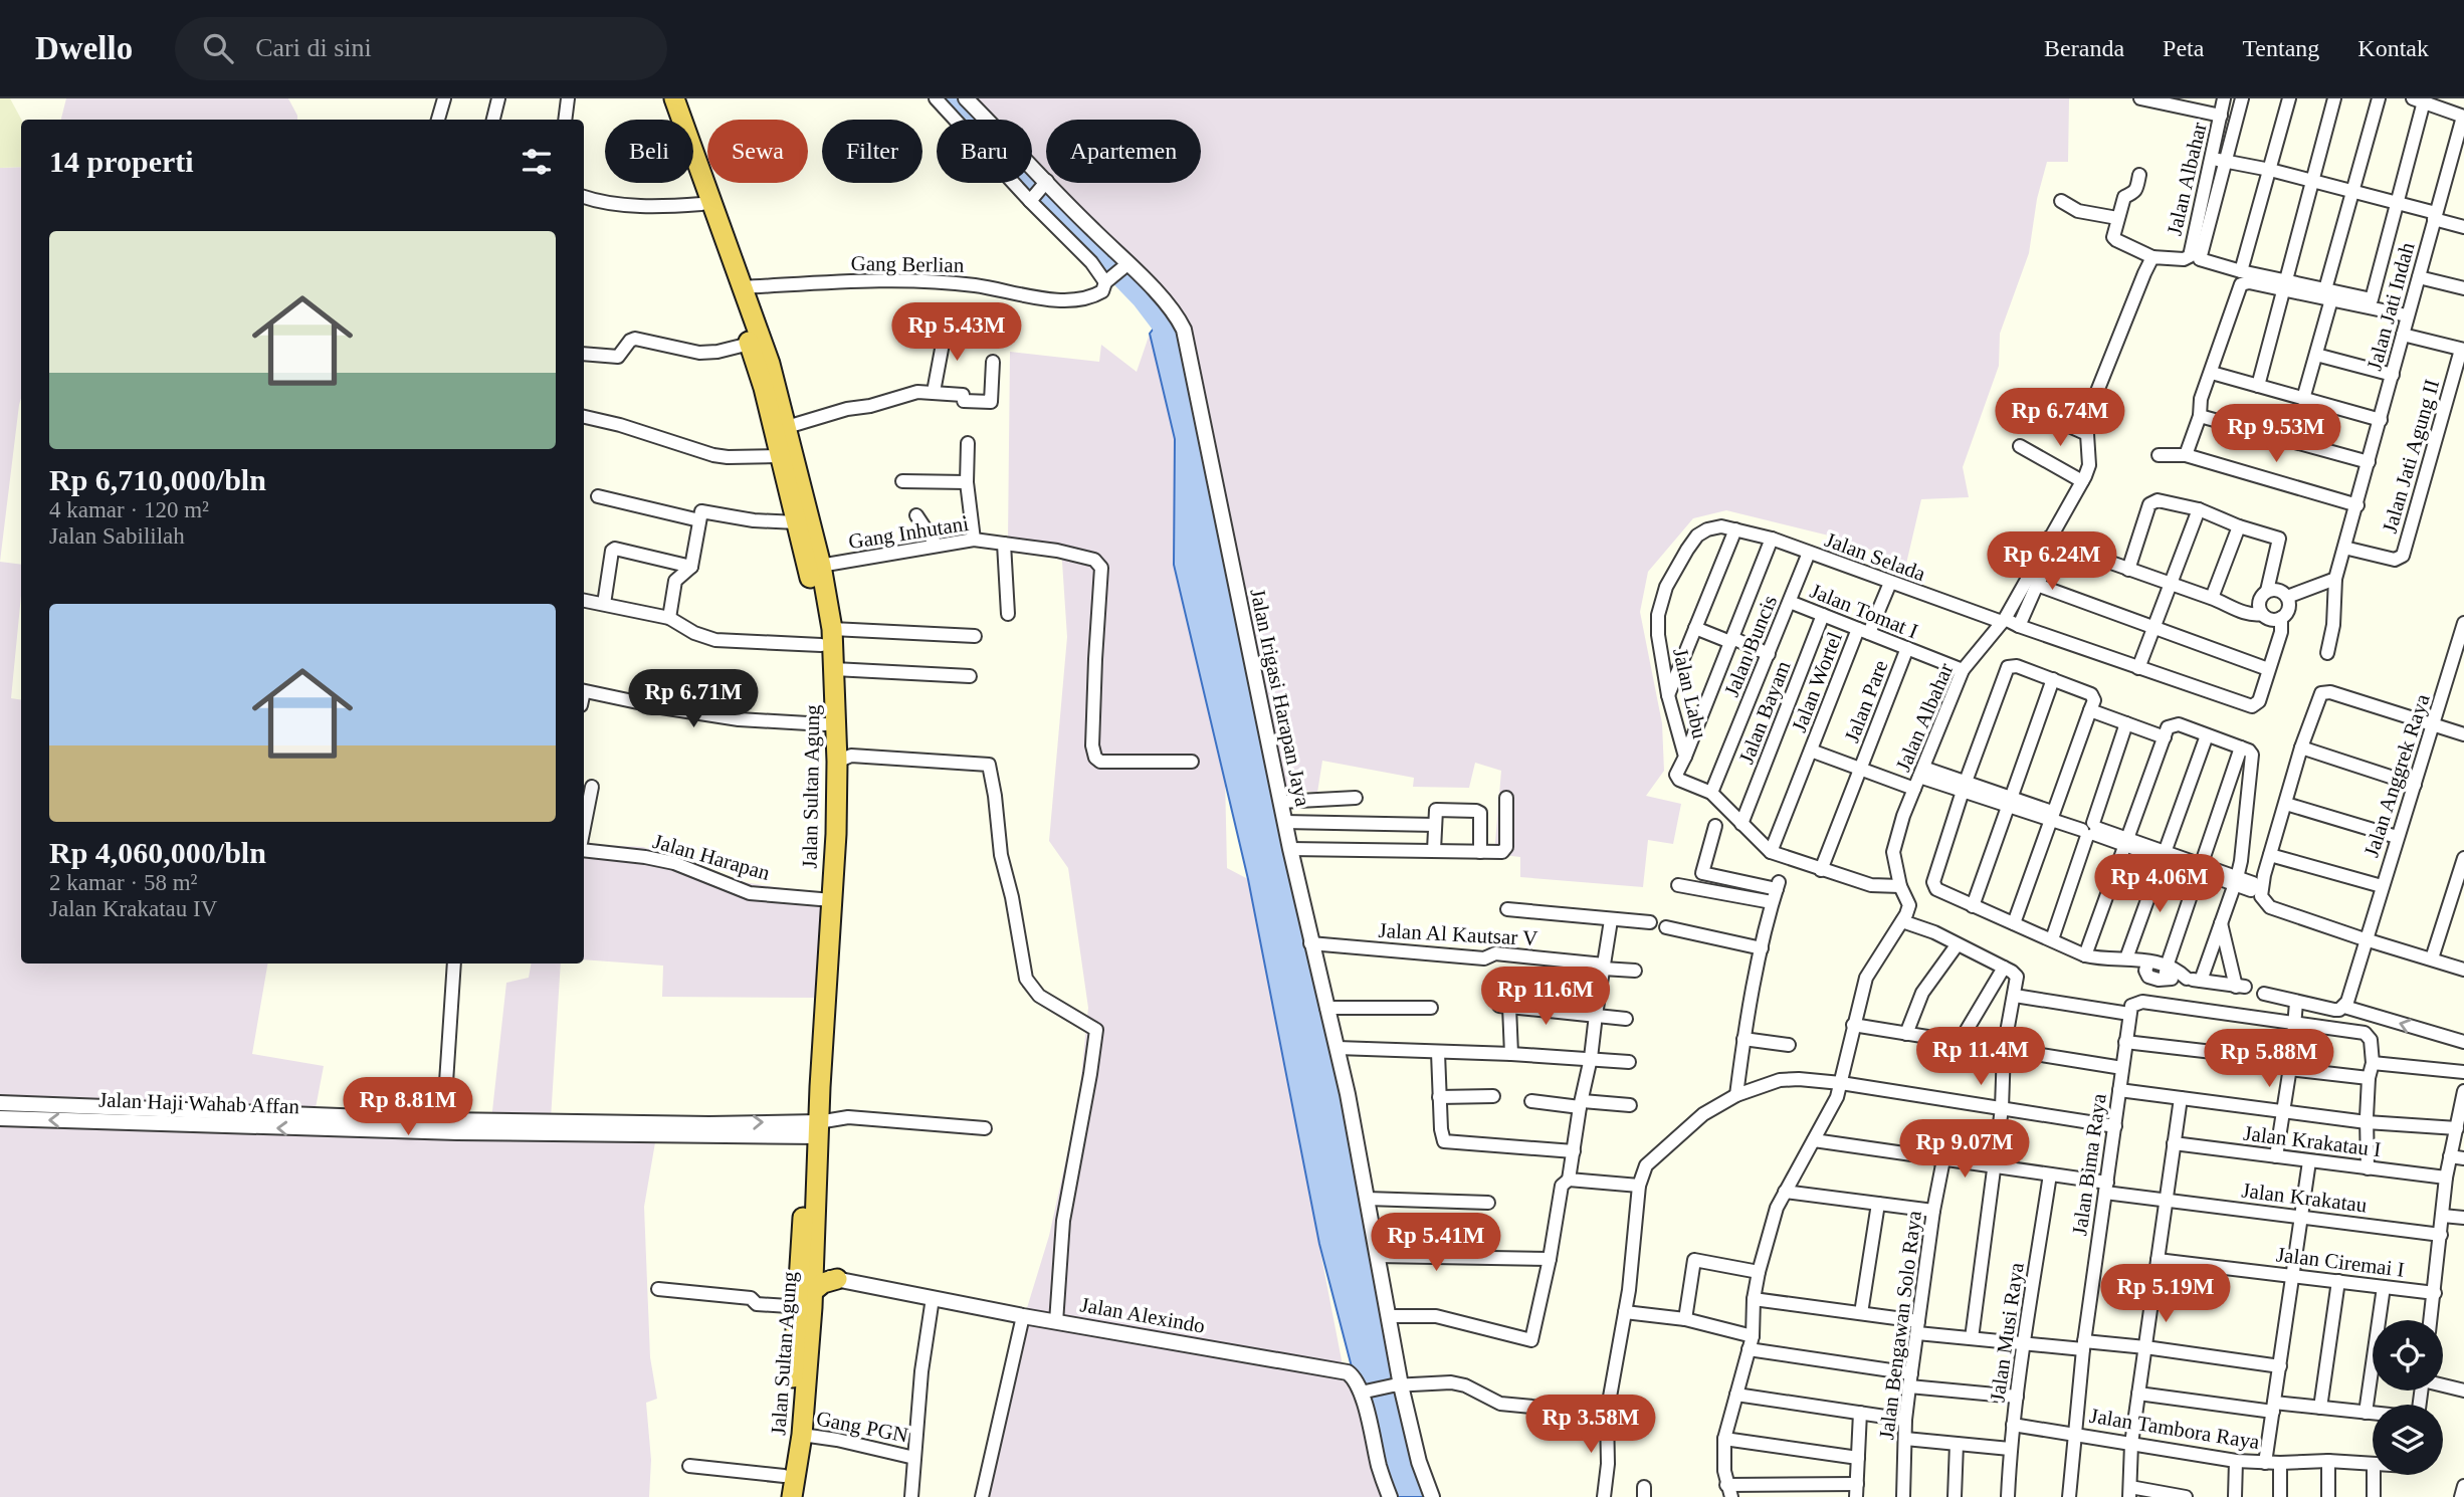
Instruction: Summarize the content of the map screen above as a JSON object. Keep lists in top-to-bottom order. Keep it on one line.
{"streets":{"highway":["Jalan Sultan Agung"],"street":["Jalan Albahar","Gang Berlian","Jalan Jati Indah","Jalan Jati Agung II","Gang Inhutani","Jalan Selada","Jalan Tomat I","Jalan Buncis","Jalan Wortel","Jalan Labu","Jalan Irigasi Harapan Jaya","Jalan Pare","Jalan Bayam","Jalan Anggrek Raya","Jalan Harapan","Jalan Al Kautsar V","Jalan Haji Wahab Affan","Jalan Krakatau I","Jalan Bima Raya","Jalan Krakatau","Jalan Ciremai I","Jalan Alexindo","Jalan Bengawan Solo Raya","Jalan Musi Raya","Gang PGN","Jalan Tambora Raya"]},"crossings":[["Jalan Albahar","Jalan Selada"],["Jalan Albahar","Jalan Tomat I"],["Jalan Albahar","Jalan Labu"],["Jalan Albahar","Jalan Pare"],["Gang Berlian","Jalan Irigasi Harapan Jaya"],["Gang Berlian","Jalan Sultan Agung"],["Jalan Jati Indah","Jalan Jati Agung II"],["Gang Inhutani","Jalan Sultan Agung"],["Jalan Selada","Jalan Buncis"],["Jalan Selada","Jalan Wortel"],["Jalan Selada","Jalan Labu"],["Jalan Tomat I","Jalan Buncis"],["Jalan Tomat I","Jalan Wortel"],["Jalan Tomat I","Jalan Pare"],["Jalan Tomat I","Jalan Bayam"],["Jalan Buncis","Jalan Labu"],["Jalan Wortel","Jalan Labu"],["Jalan Wortel","Jalan Pare"],["Jalan Labu","Jalan Pare"],["Jalan Labu","Jalan Bayam"],["Jalan Irigasi Harapan Jaya","Jalan Al Kautsar V"],["Jalan Sultan Agung","Jalan Harapan"],["Jalan Sultan Agung","Jalan Haji Wahab Affan"],["Jalan Sultan Agung","Gang PGN"],["Jalan Bima Raya","Jalan Krakatau"],["Jalan Bima Raya","Jalan Tambora Raya"],["Jalan Krakatau","Jalan Bengawan Solo Raya"],["Jalan Krakatau","Jalan Musi Raya"],["Jalan Musi Raya","Jalan Tambora Raya"]],"page":{"header":"Dwello","search":"Cari di sini","nav":["Beranda","Peta","Tentang","Kontak"],"chip":["Beli","Sewa","Filter","Baru","Apartemen"],"heading":"14 properti","list":[{"name":"Rp 6,710,000/bln","note":"4 kamar · 120 m² · Jalan Sabililah"},{"name":"Rp 4,060,000/bln","note":"2 kamar · 58 m² · Jalan Krakatau IV"}],"price":["Rp 5.43M","Rp 6.74M","Rp 9.53M","Rp 6.24M","Rp 6.71M","Rp 4.06M","Rp 11.6M","Rp 11.4M","Rp 5.88M","Rp 8.81M","Rp 9.07M","Rp 5.41M","Rp 5.19M","Rp 3.58M"]}}
